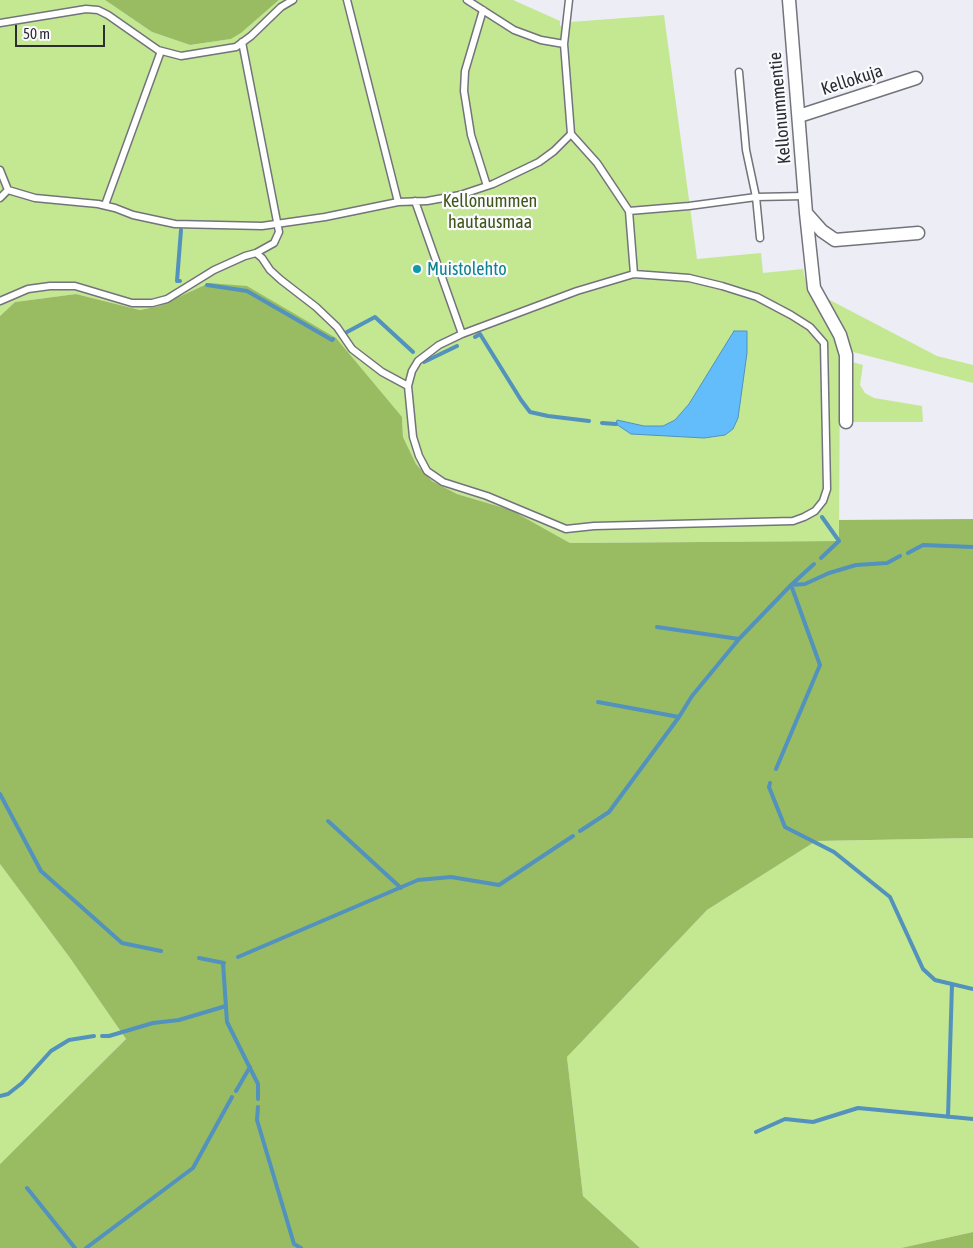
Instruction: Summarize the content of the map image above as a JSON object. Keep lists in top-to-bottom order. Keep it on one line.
{"streets":{"street":["Kellokuja","Kellonummentie"]},"crossings":[["Kellokuja","Kellonummentie"]],"parks":["Kellonummen hautausmaa"],"places":["Muistolehto"],"scale_bar":"50 m"}
